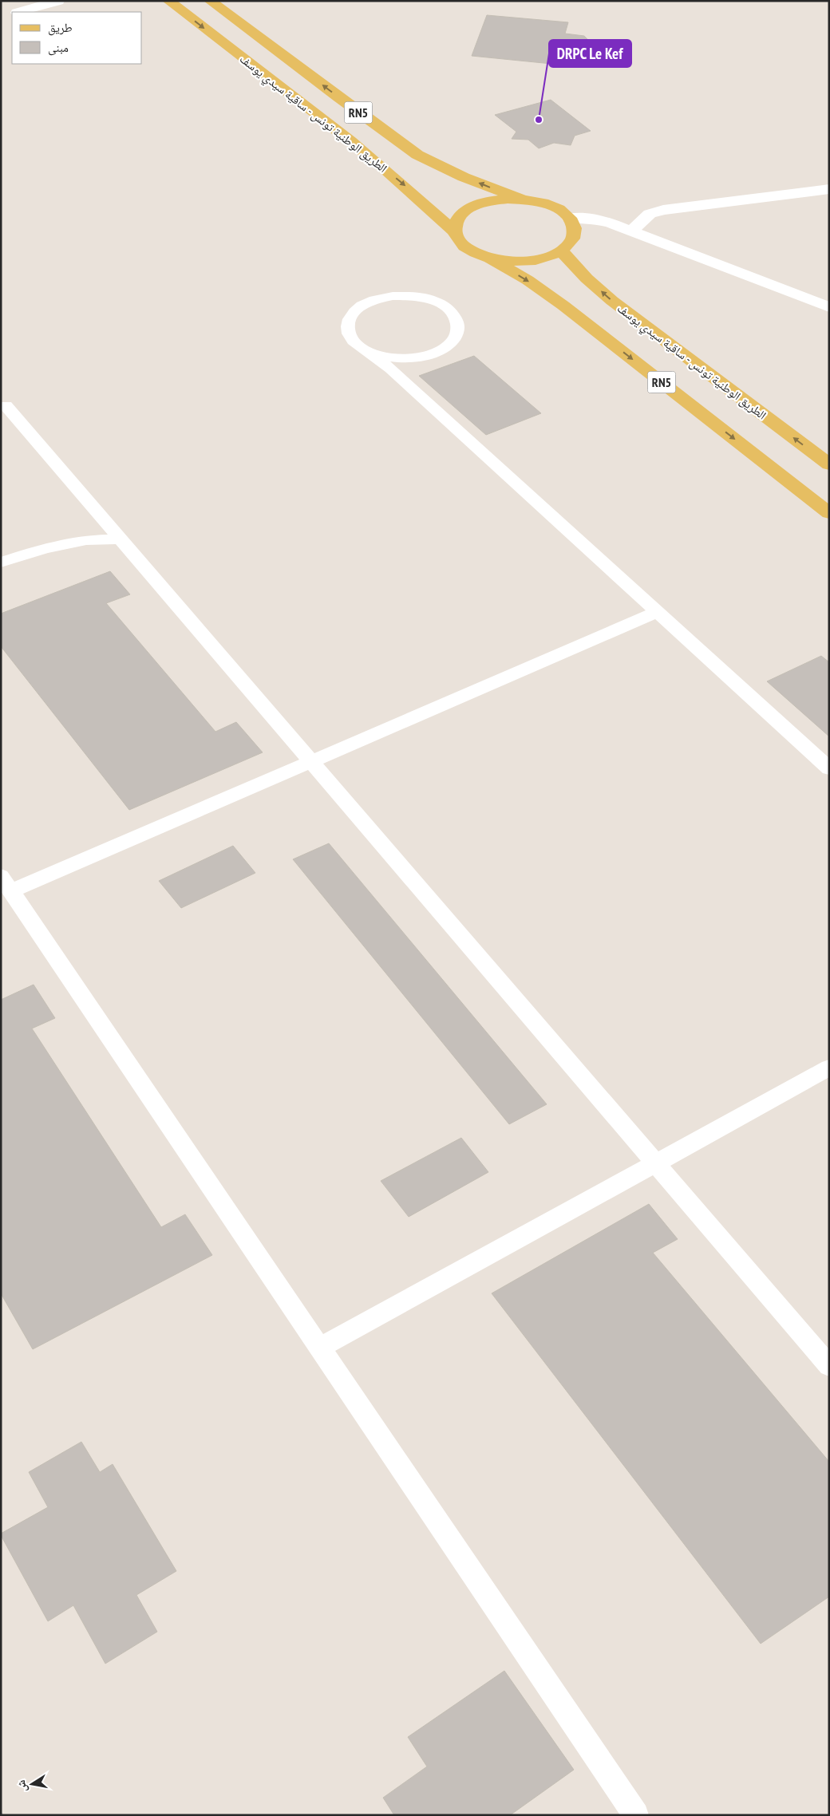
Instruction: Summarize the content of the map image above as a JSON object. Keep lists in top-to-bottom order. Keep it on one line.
{"streets":{"main road":["RN5","الطريق الوطنية تونس - ساقية سيدي يوسف"]},"crossings":[["RN5","الطريق الوطنية تونس - ساقية سيدي يوسف"]],"places":["DRPC Le Kef"],"legend":["طريق","مبنى"],"north":"left"}
